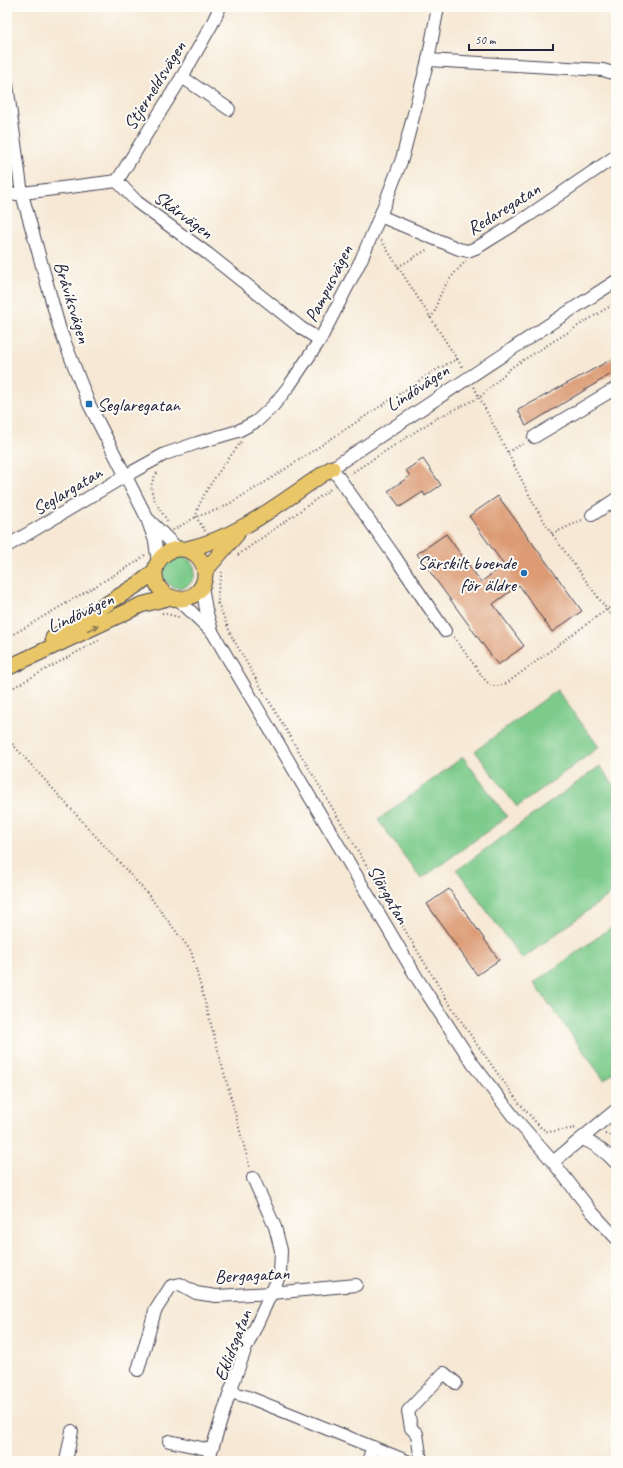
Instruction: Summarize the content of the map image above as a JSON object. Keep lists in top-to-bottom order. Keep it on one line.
{"streets":{"main road":["Lindövägen"],"street":["Stjerneldsvägen","Redaregatan","Skårvägen","Pampusvägen","Bråviksvägen","Seglargatan","Slörgatan","Bergagatan","Eklidsgatan"]},"crossings":[["Stjerneldsvägen","Skårvägen"],["Redaregatan","Pampusvägen"],["Skårvägen","Pampusvägen"],["Pampusvägen","Bråviksvägen"],["Pampusvägen","Seglargatan"],["Bråviksvägen","Lindövägen"],["Bråviksvägen","Seglargatan"],["Bråviksvägen","Slörgatan"],["Lindövägen","Slörgatan"],["Bergagatan","Eklidsgatan"]],"places":{"transit":["Seglaregatan"],"other":["Särskilt boende för äldre"]},"scale_bar":"50 m"}
